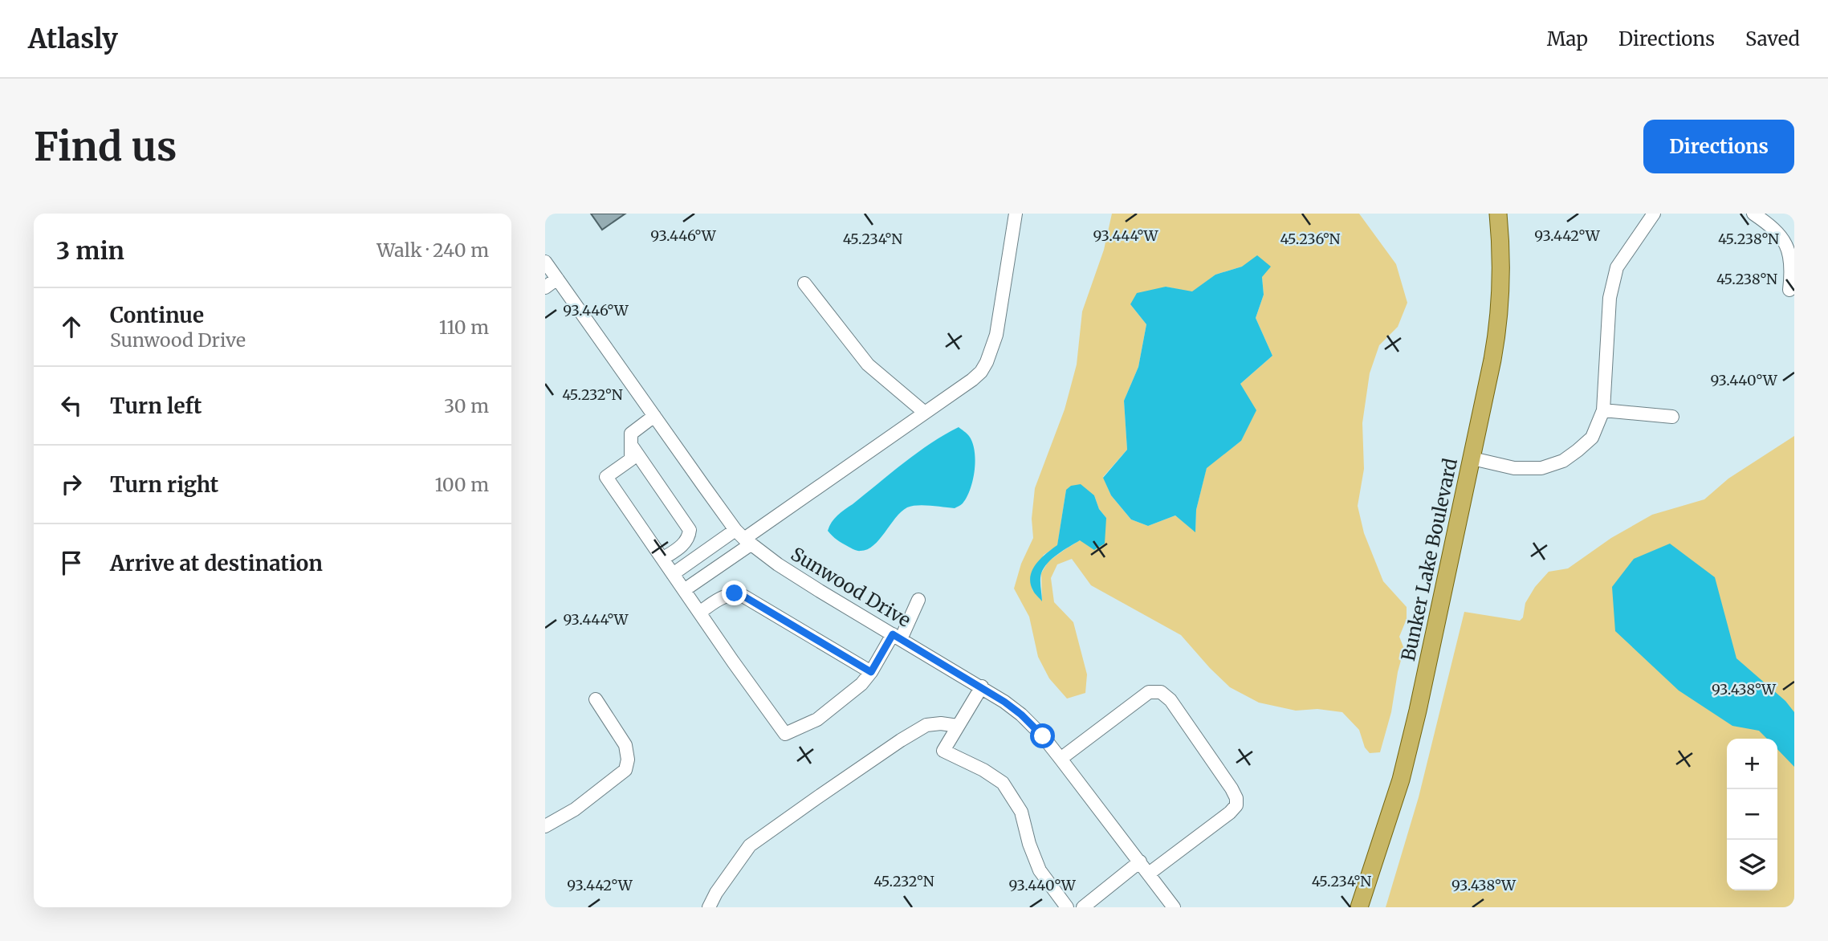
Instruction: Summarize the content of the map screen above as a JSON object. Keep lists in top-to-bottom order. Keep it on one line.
{"streets":{"main road":["Bunker Lake Boulevard"],"street":["Sunwood Drive"]},"page":{"header":"Atlasly","nav":["Map","Directions","Saved"],"buttons":"Directions","title":"Find us","heading":["3 min","Walk · 240 m"],"list":[["Continue","Sunwood Drive","110 m"],["Turn left","30 m"],["Turn right","100 m"],"Arrive at destination"],"map_buttons":["+","−"]},"coordinates":["93.446°W","93.444°W","93.442°W","45.234°N","45.236°N","45.238°N","93.440°W","45.232°N","93.438°W"]}
